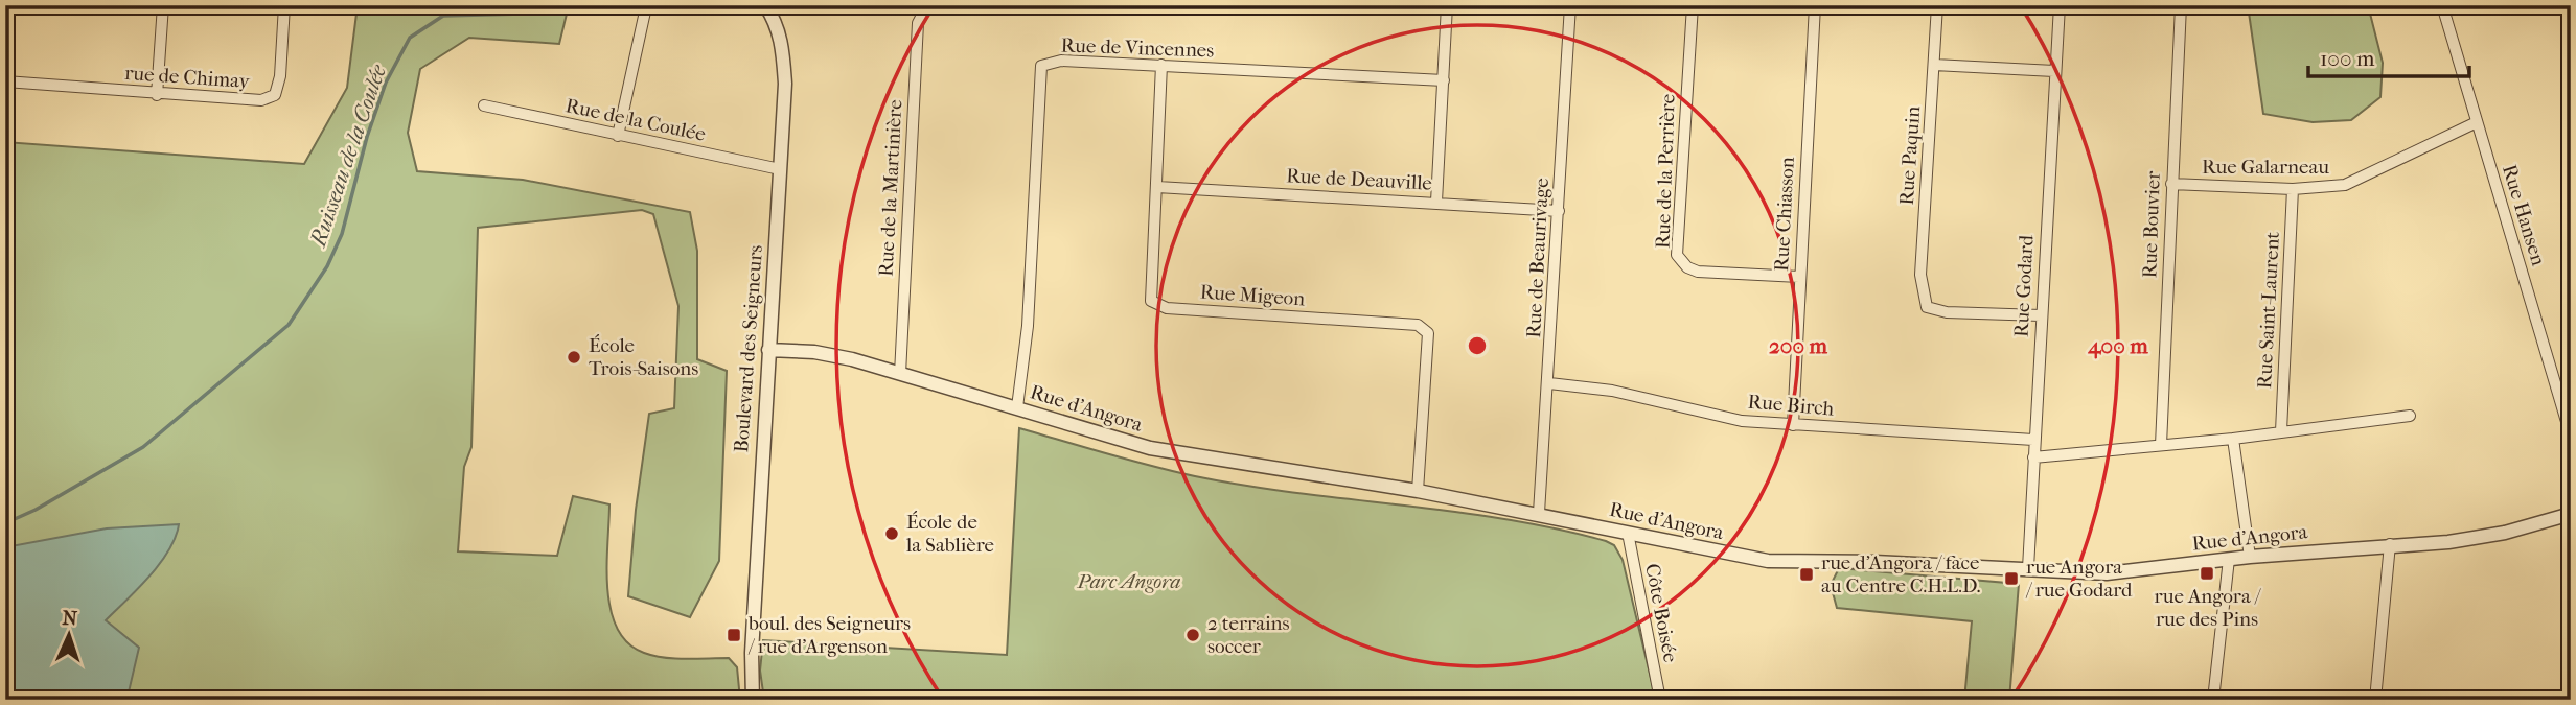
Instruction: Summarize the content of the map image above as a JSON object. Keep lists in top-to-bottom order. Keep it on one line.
{"streets":{"street":["Rue de Vincennes","rue de Chimay","Rue de la Coulée","Rue Paquin","Rue Galarneau","Rue de la Perrière","Rue de Deauville","Rue de la Martinière","Rue Chiasson","Rue Hansen","Rue Bouvier","Rue de Beaurivage","Rue Godard","Rue Migeon","Rue Saint-Laurent","Boulevard des Seigneurs","Rue Birch","Rue d'Angora","Côte Boisée"]},"crossings":[["Rue de Vincennes","Rue Migeon"],["Rue de Vincennes","Rue d'Angora"],["Rue de la Coulée","Boulevard des Seigneurs"],["Rue Paquin","Rue Godard"],["Rue Galarneau","Rue Hansen"],["Rue Galarneau","Rue Bouvier"],["Rue Galarneau","Rue Saint-Laurent"],["Rue de la Perrière","Rue Chiasson"],["Rue de Deauville","Rue de Beaurivage"],["Rue de Deauville","Rue Migeon"],["Rue de la Martinière","Rue d'Angora"],["Rue Chiasson","Rue Birch"],["Rue de Beaurivage","Rue Birch"],["Rue de Beaurivage","Rue d'Angora"],["Rue Godard","Rue Birch"],["Rue Godard","Rue d'Angora"],["Rue Migeon","Rue d'Angora"],["Boulevard des Seigneurs","Rue d'Angora"],["Rue d'Angora","Côte Boisée"]],"water":["Ruisseau de la Coulée"],"parks":["Parc Angora"],"places":{"other":["École Trois-Saisons","École de la Sablière","2 terrains soccer"],"transit":["rue Angora / rue des Pins","rue d'Angora / face au Centre C.H.L.D.","rue Angora / rue Godard","boul. des Seigneurs / rue d'Argenson"]},"scale_bar":"100 m","north":"top","rings":["200 m","400 m"]}
